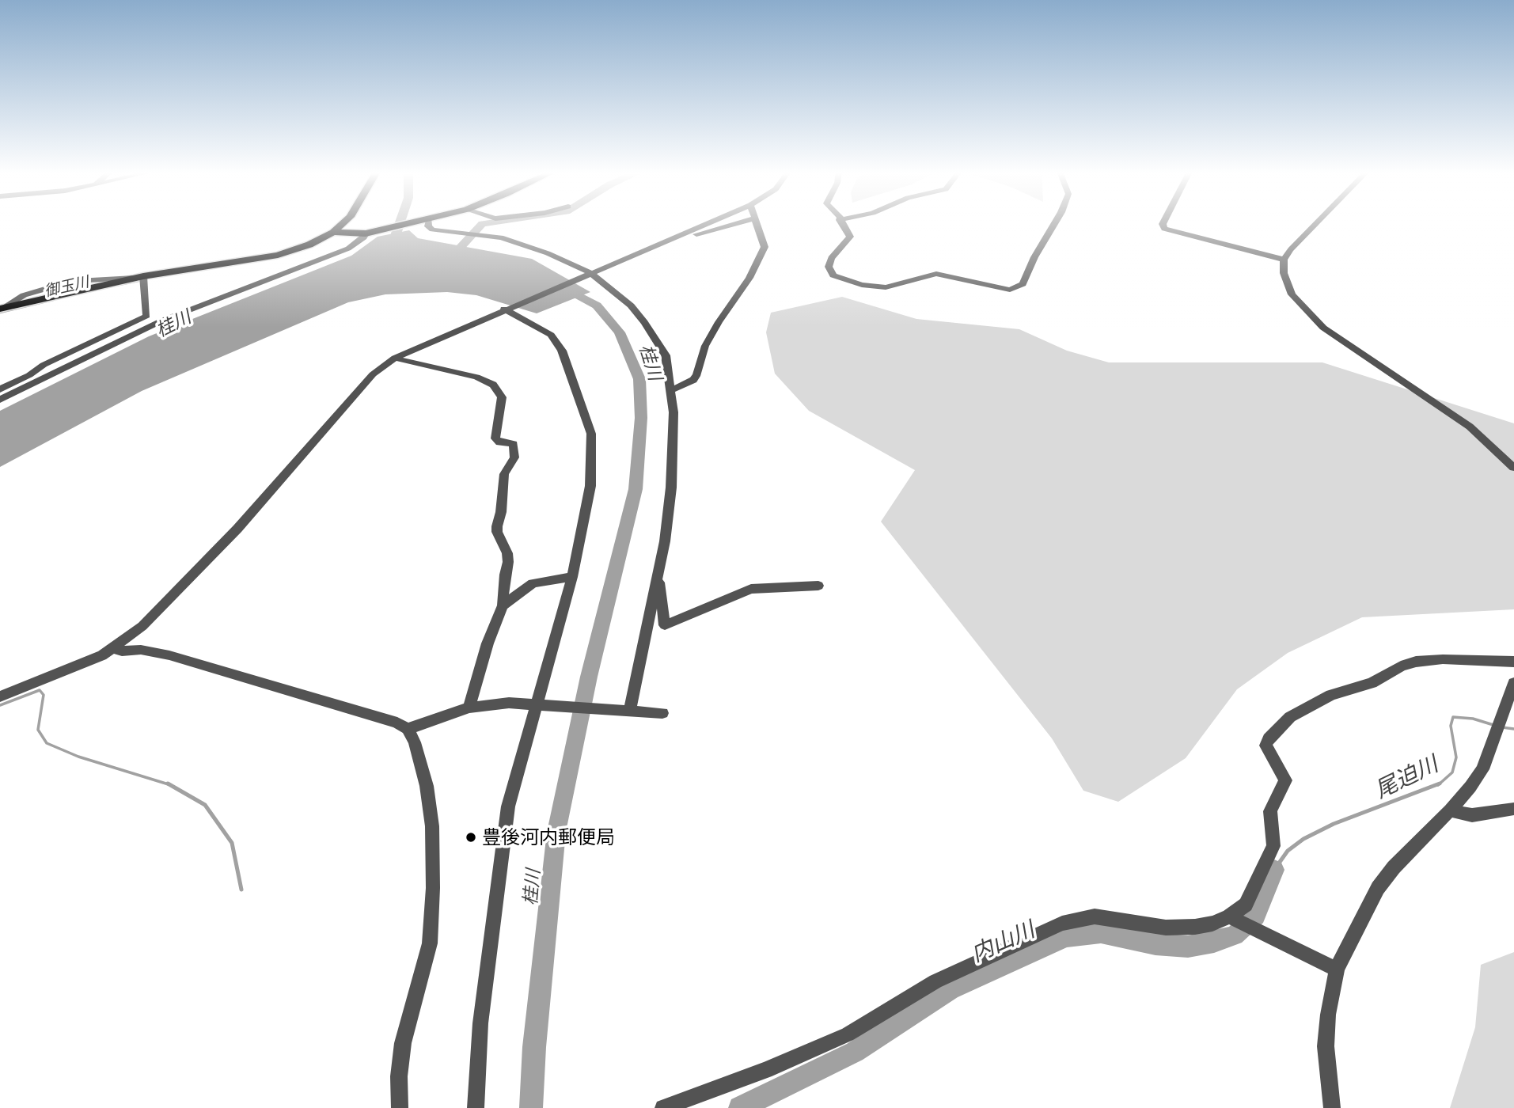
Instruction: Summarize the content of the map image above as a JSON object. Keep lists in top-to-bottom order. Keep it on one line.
{"water":["御玉川","桂川","尾迫川","内山川"],"places":["豊後河内郵便局"]}
